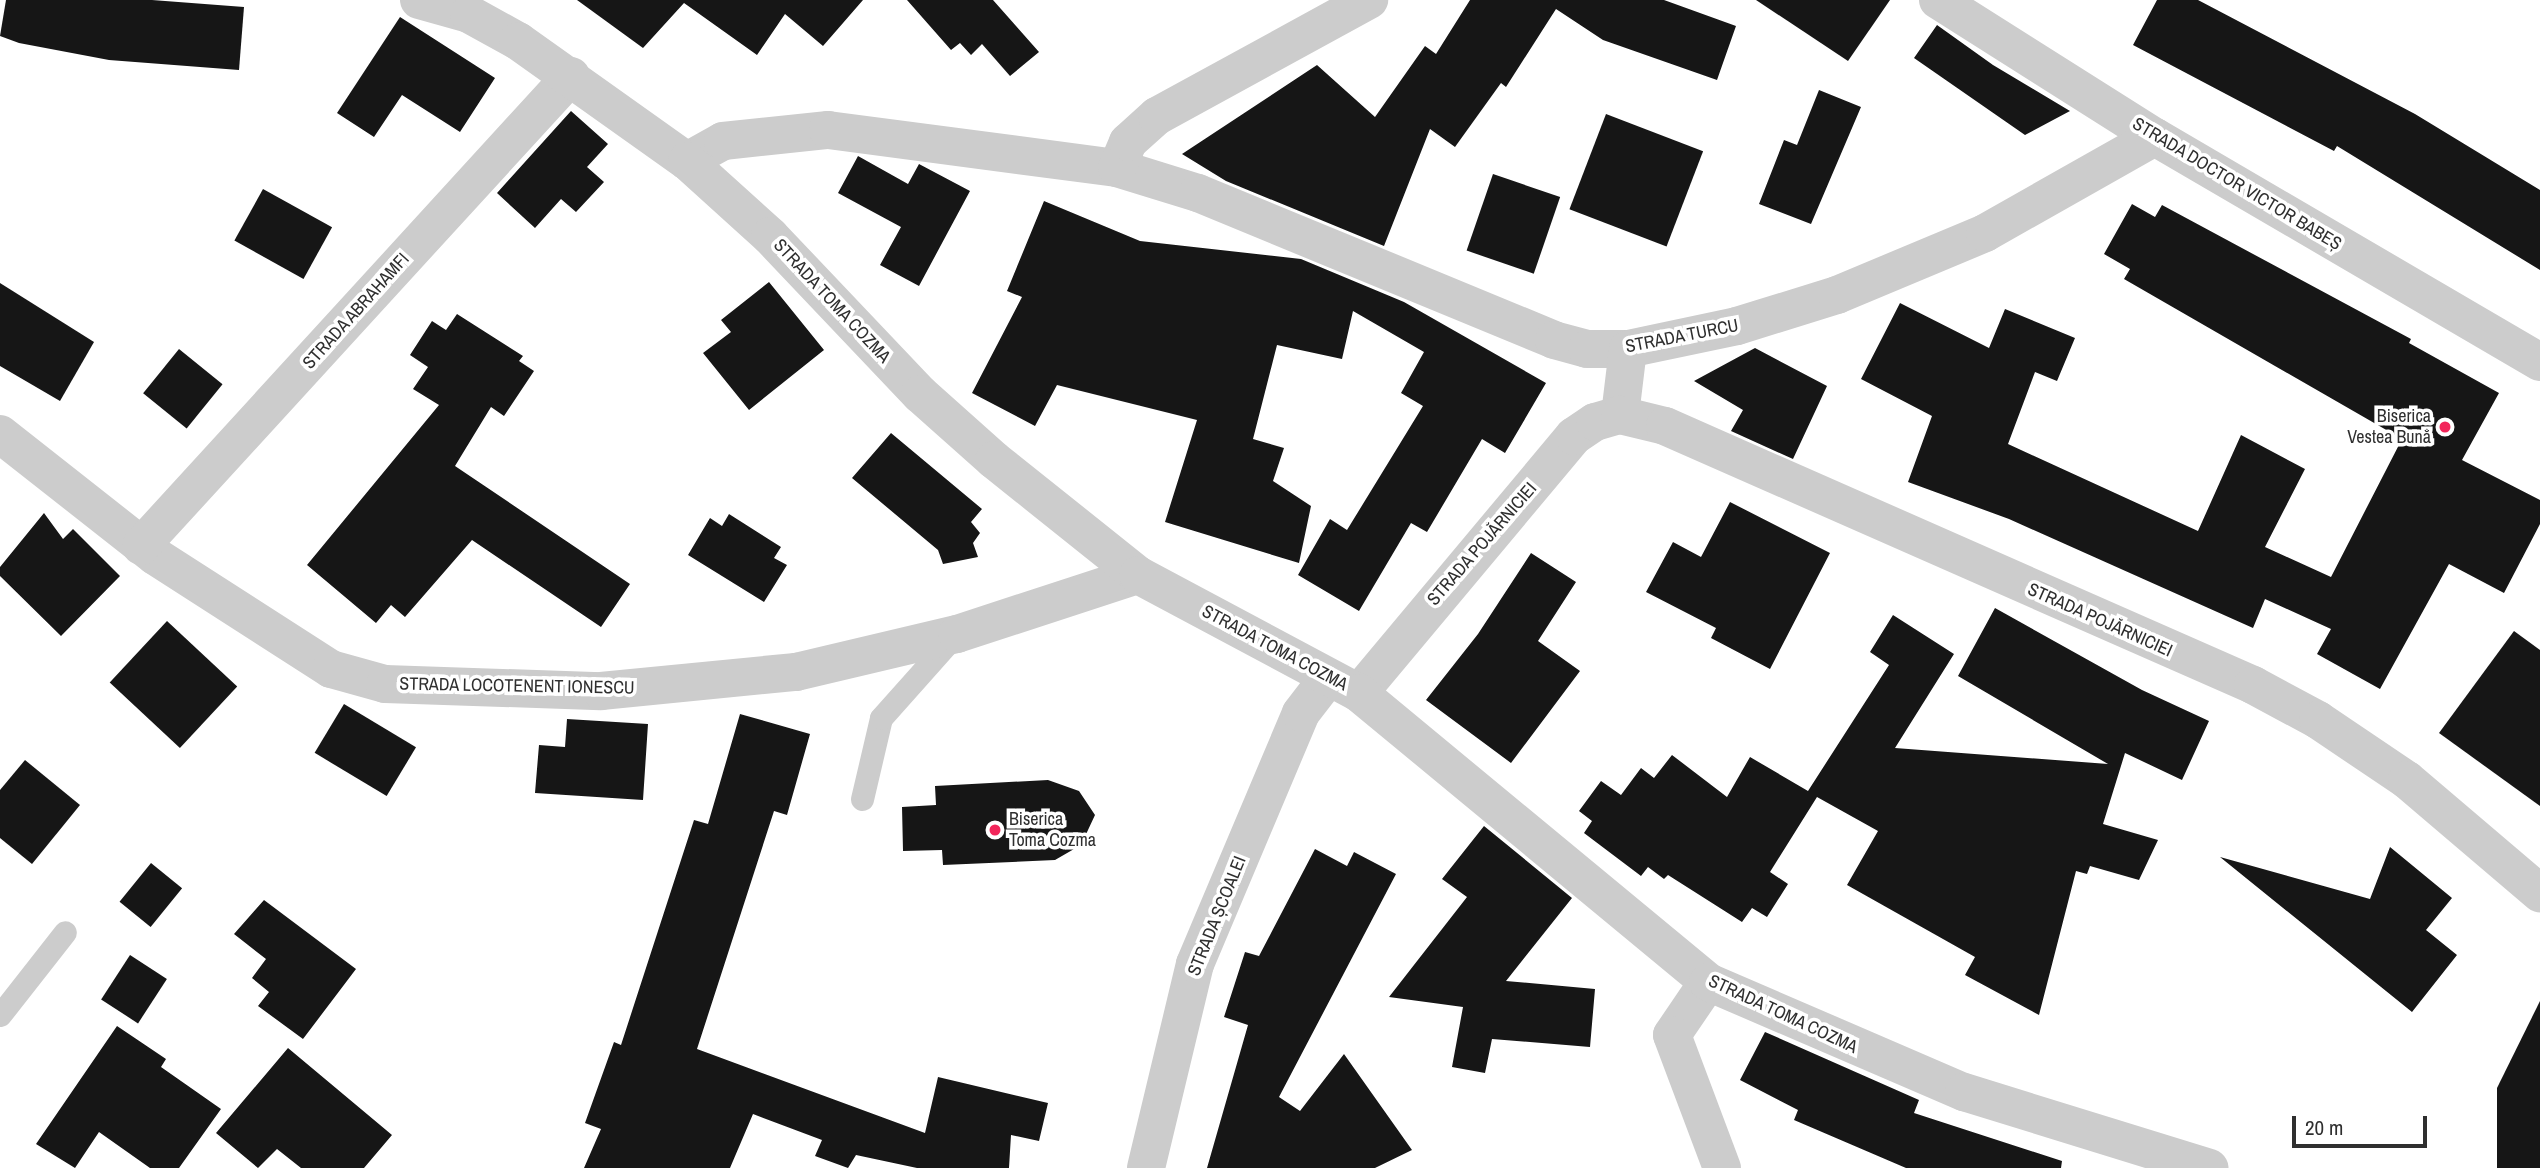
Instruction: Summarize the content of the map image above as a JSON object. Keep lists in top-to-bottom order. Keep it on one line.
{"streets":{"street":["STRADA DOCTOR VICTOR BABEȘ","STRADA TOMA COZMA","STRADA ABRAHAMFI","STRADA TURCU","STRADA POJĂRNICIEI","STRADA LOCOTENENT IONESCU","STRADA ȘCOALEI"]},"crossings":[["STRADA DOCTOR VICTOR BABEȘ","STRADA TURCU"],["STRADA TOMA COZMA","STRADA ABRAHAMFI"],["STRADA TOMA COZMA","STRADA TURCU"],["STRADA TOMA COZMA","STRADA POJĂRNICIEI"],["STRADA TOMA COZMA","STRADA LOCOTENENT IONESCU"],["STRADA TOMA COZMA","STRADA ȘCOALEI"],["STRADA ABRAHAMFI","STRADA LOCOTENENT IONESCU"],["STRADA POJĂRNICIEI","STRADA ȘCOALEI"]],"places":["Biserica Vestea Bună","Biserica Toma Cozma"],"scale_bar":"20 m"}
